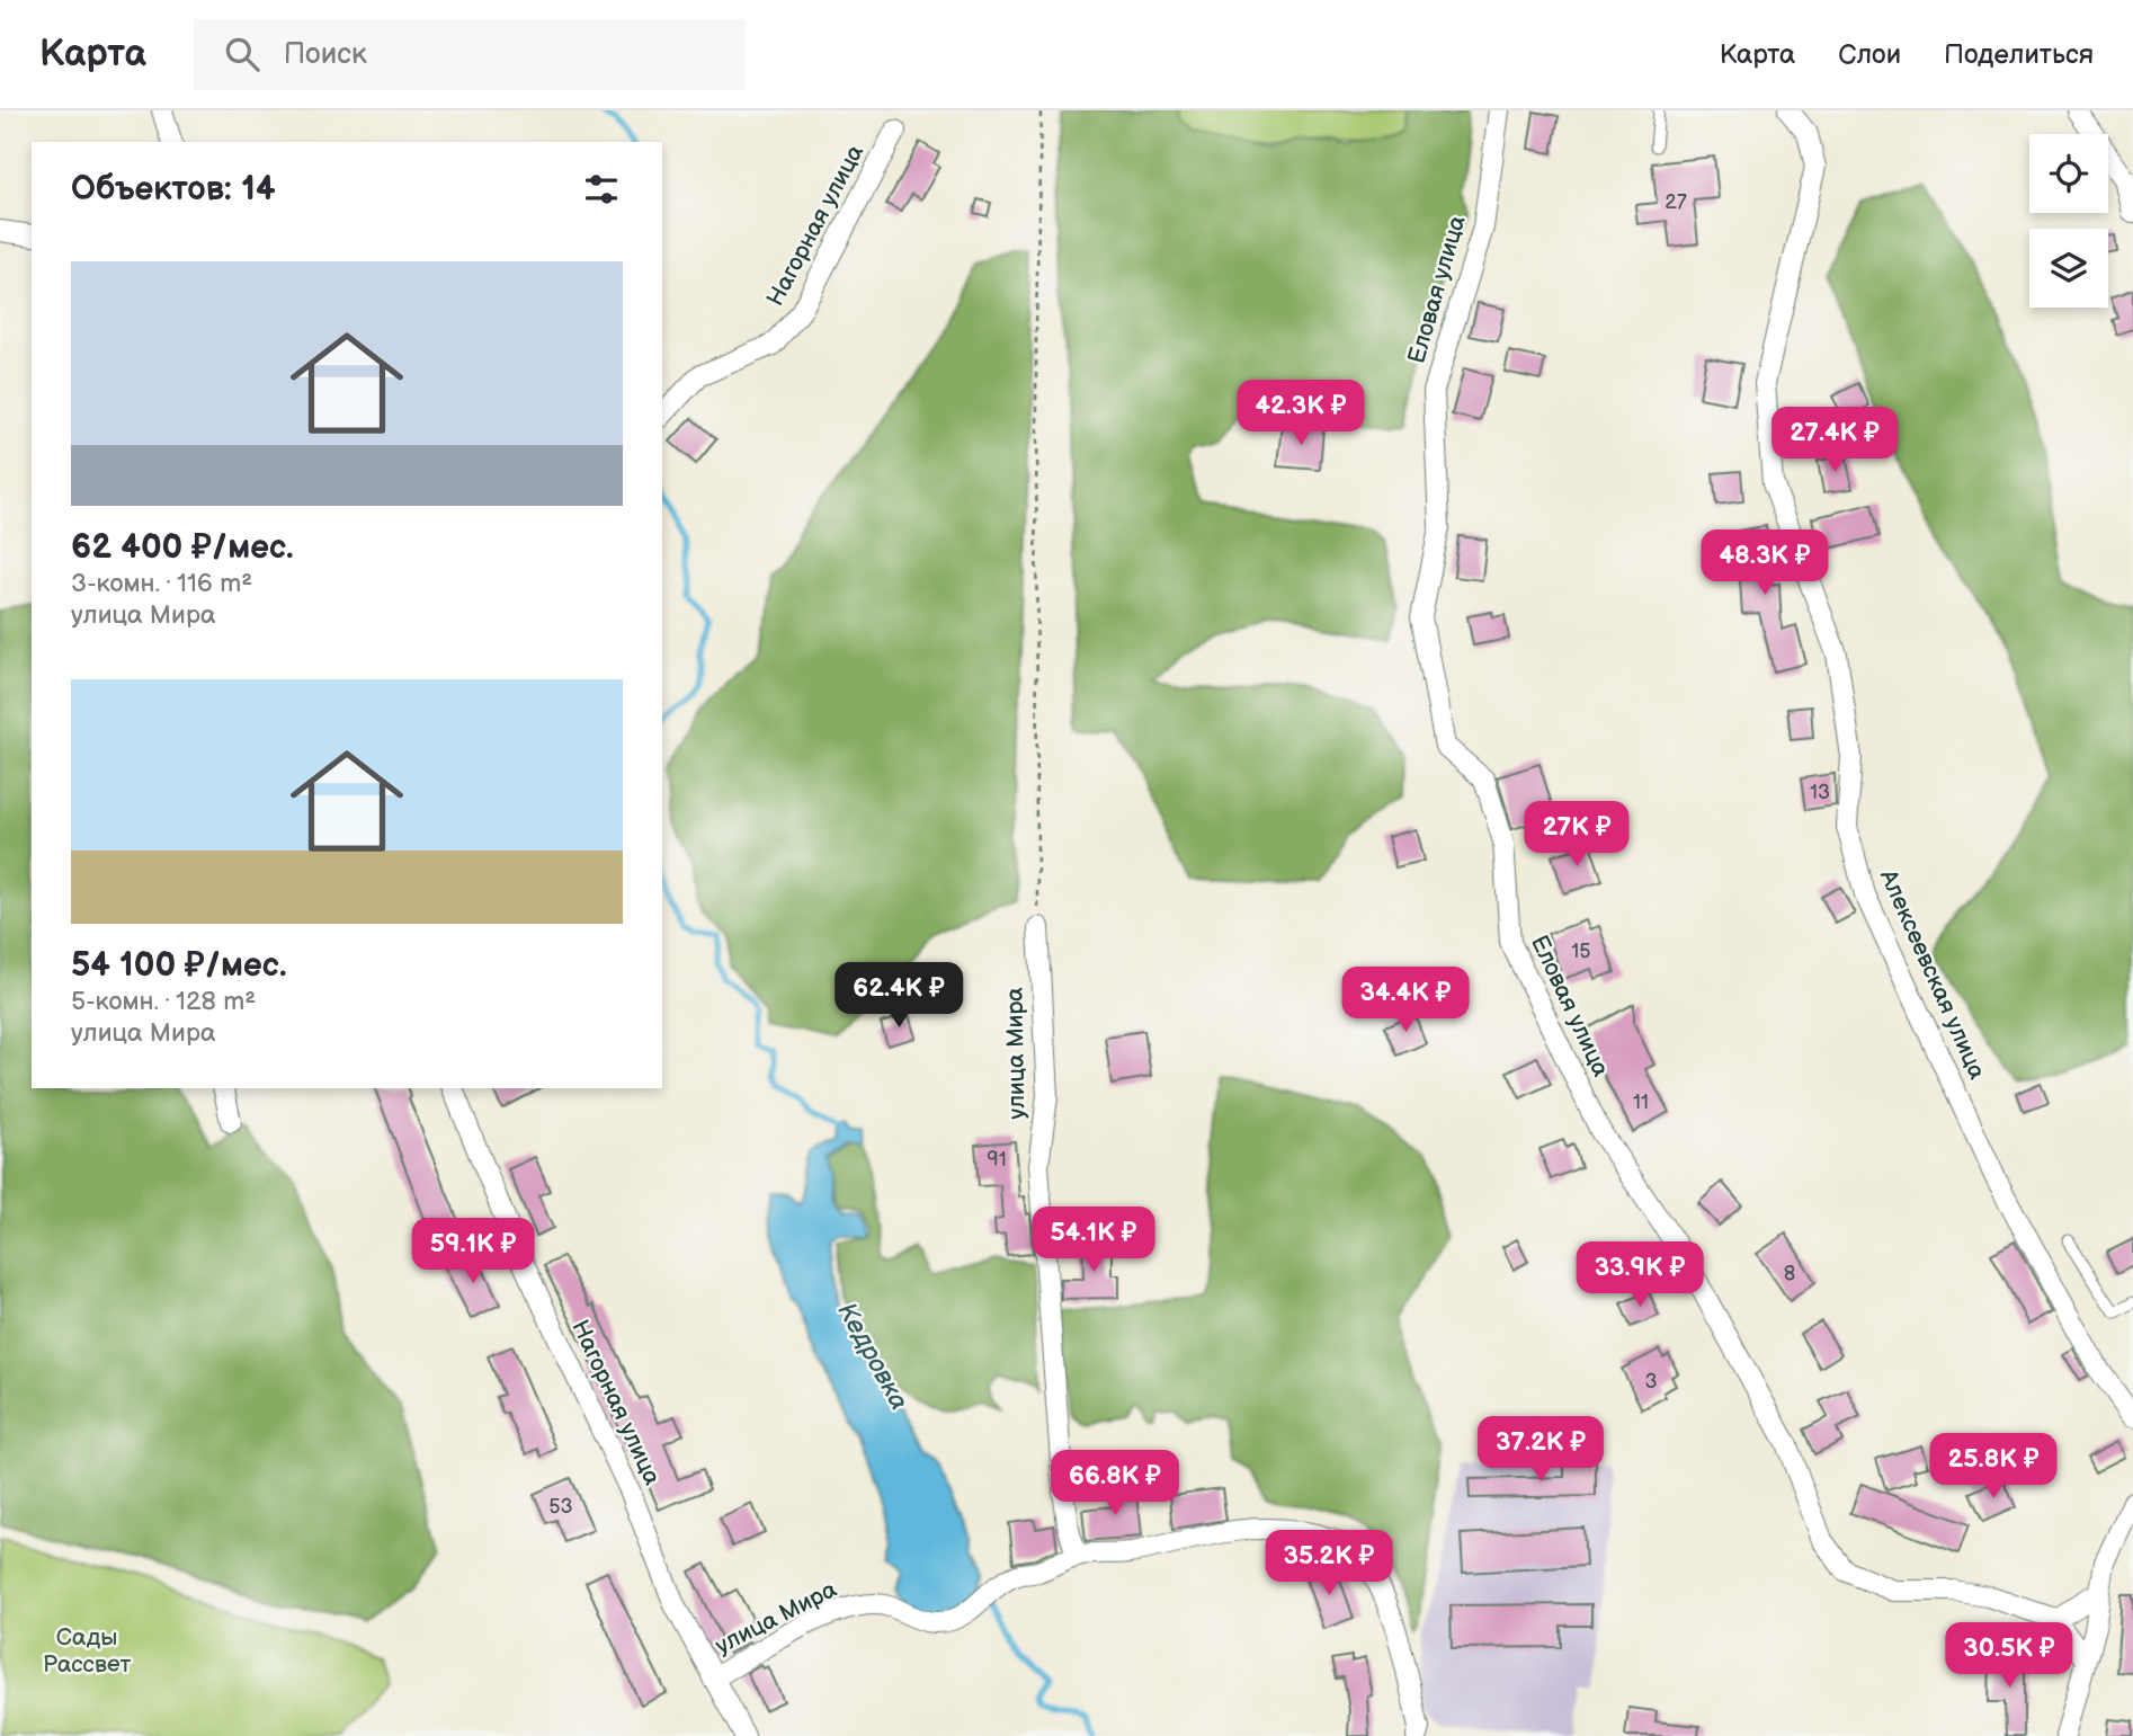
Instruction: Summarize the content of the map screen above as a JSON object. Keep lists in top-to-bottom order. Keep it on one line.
{"streets":{"street":["Нагорная улица","Еловая улица","Алексеевская улица","улица Мира"]},"crossings":[["Нагорная улица","улица Мира"]],"water":["Кедровка"],"parks":["Сады Рассвет"],"house_numbers":["27","13","15","11","91","8","3","53"],"page":{"header":"Карта","search":"Поиск","nav":["Карта","Слои","Поделиться"],"heading":"Объектов: 14","list":[{"name":"62 400 ₽/мес.","note":"3-комн. · 116 m² · улица Мира"},{"name":"54 100 ₽/мес.","note":"5-комн. · 128 m² · улица Мира"}],"price":["42.3K ₽","27.4K ₽","48.3K ₽","27K ₽","62.4K ₽","34.4K ₽","54.1K ₽","59.1K ₽","33.9K ₽","37.2K ₽","25.8K ₽","66.8K ₽","35.2K ₽","30.5K ₽"]}}
